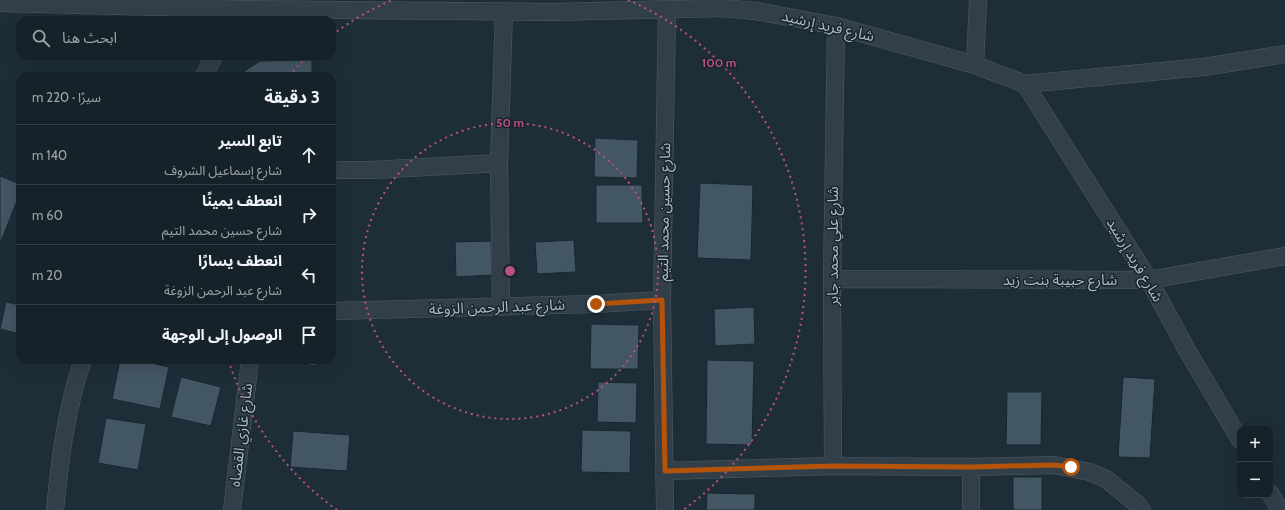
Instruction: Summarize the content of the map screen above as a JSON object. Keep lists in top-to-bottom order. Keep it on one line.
{"streets":{"street":["شارع فريد إرشيد","شارع حسين محمد التيم","شارع علي محمد جابر","شارع حبيبة بنت زيد","شارع عبد الرحمن الزوغة","شارع غازي القضاه"]},"crossings":[["شارع فريد إرشيد","شارع حسين محمد التيم"],["شارع فريد إرشيد","شارع علي محمد جابر"],["شارع فريد إرشيد","شارع حبيبة بنت زيد"],["شارع حسين محمد التيم","شارع عبد الرحمن الزوغة"],["شارع علي محمد جابر","شارع حبيبة بنت زيد"]],"page":{"search":"ابحث هنا","heading":["3 دقيقة","سيرًا · 220 m"],"list":[["تابع السير","شارع إسماعيل الشروف","140 m"],["انعطف يمينًا","شارع حسين محمد التيم","60 m"],["انعطف يسارًا","شارع عبد الرحمن الزوغة","20 m"],"الوصول إلى الوجهة"],"map_buttons":["+","−"]},"rings":["100 m","50 m"]}
